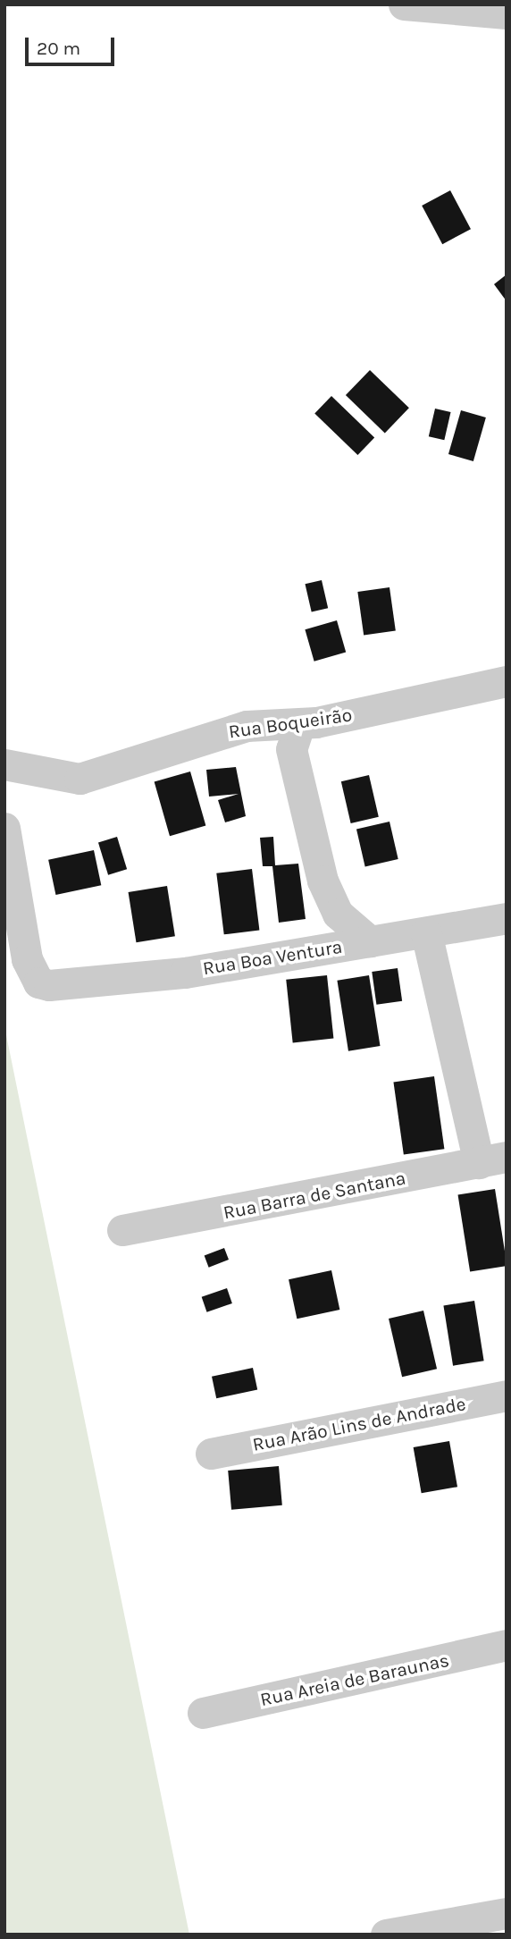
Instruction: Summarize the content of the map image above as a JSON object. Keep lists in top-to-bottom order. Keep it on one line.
{"streets":{"street":["Rua Boqueirão","Rua Boa Ventura","Rua Barra de Santana","Rua Arão Lins de Andrade","Rua Areia de Baraunas"]},"scale_bar":"20 m"}
